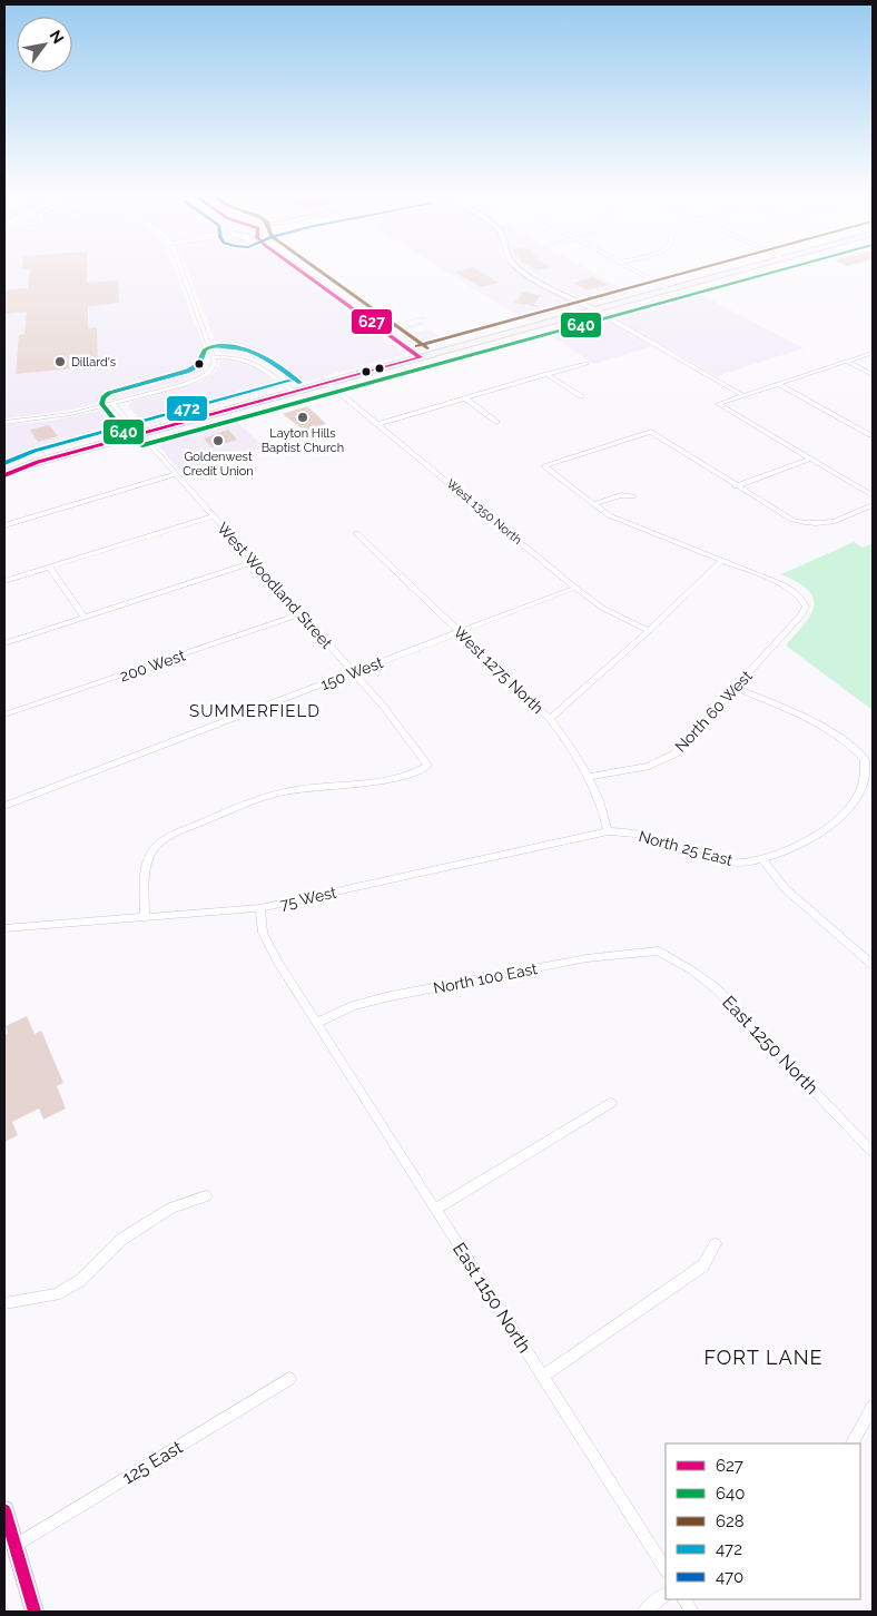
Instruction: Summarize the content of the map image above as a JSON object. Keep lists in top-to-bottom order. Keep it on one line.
{"streets":{"street":["West 1350 North","West Woodland Street","200 West","West 1275 North","150 West","North 60 West","North 25 East","75 West","North 100 East","East 1250 North","East 1150 North","125 East"]},"crossings":[["West 1350 North","150 West"],["West Woodland Street","200 West"],["West Woodland Street","150 West"],["West Woodland Street","75 West"],["West 1275 North","150 West"],["West 1275 North","North 60 West"],["West 1275 North","North 25 East"],["West 1275 North","75 West"],["North 25 East","75 West"],["75 West","East 1150 North"],["North 100 East","East 1250 North"],["North 100 East","East 1150 North"]],"districts":["SUMMERFIELD","FORT LANE"],"places":["Dillard's","Layton Hills Baptist Church","Goldenwest Credit Union"],"lines":["transit line 627","transit line 640","transit line 628","transit line 472"],"legend":["627","640","628","472","470"],"north":"top right"}
